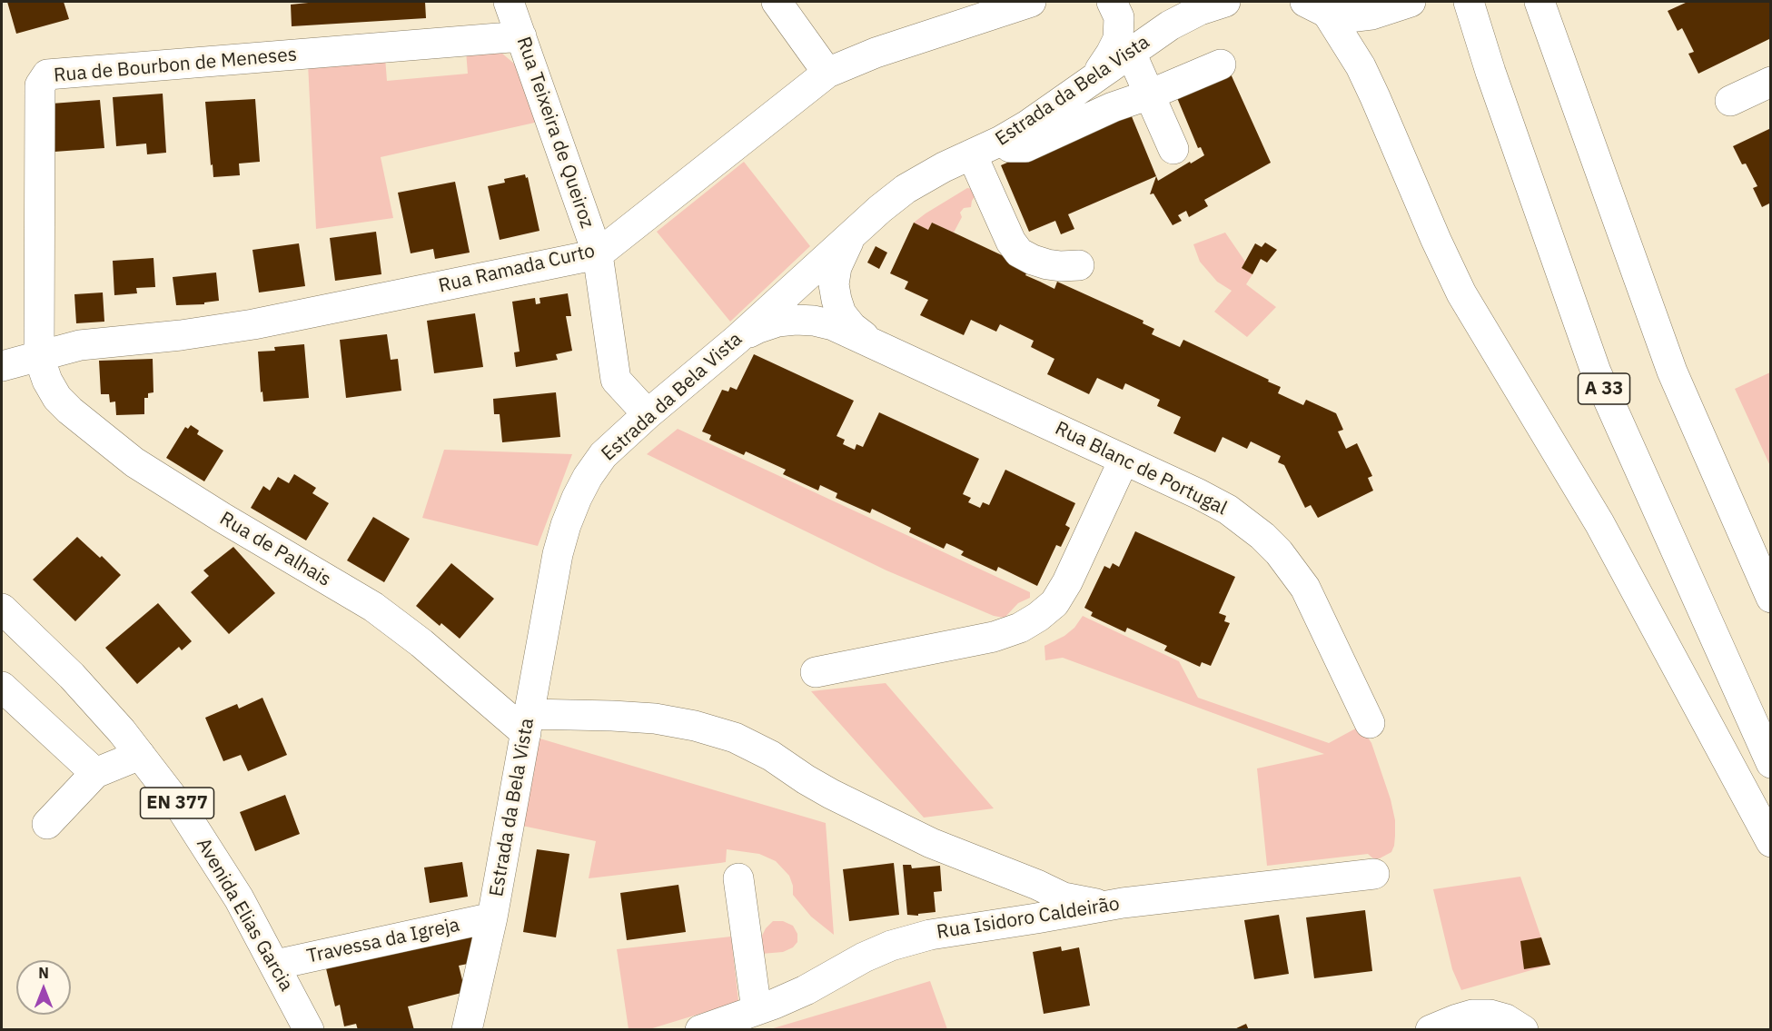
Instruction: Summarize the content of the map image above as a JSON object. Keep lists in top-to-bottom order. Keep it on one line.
{"streets":{"main road":["Rua de Bourbon de Meneses","Estrada da Bela Vista","Rua Teixeira de Queiroz","Rua Ramada Curto","A 33","Rua Blanc de Portugal","Rua de Palhais","EN 377","Avenida Elias Garcia","Rua Isidoro Caldeirão","Travessa da Igreja"]},"crossings":[["Rua de Bourbon de Meneses","Rua Teixeira de Queiroz"],["Rua de Bourbon de Meneses","Rua Ramada Curto"],["Rua de Bourbon de Meneses","Rua de Palhais"],["Estrada da Bela Vista","Rua Teixeira de Queiroz"],["Estrada da Bela Vista","Rua Blanc de Portugal"],["Estrada da Bela Vista","Rua de Palhais"],["Estrada da Bela Vista","Travessa da Igreja"],["Rua Teixeira de Queiroz","Rua Ramada Curto"],["Rua Ramada Curto","Rua de Palhais"],["Avenida Elias Garcia","Travessa da Igreja"]],"north":"top"}
